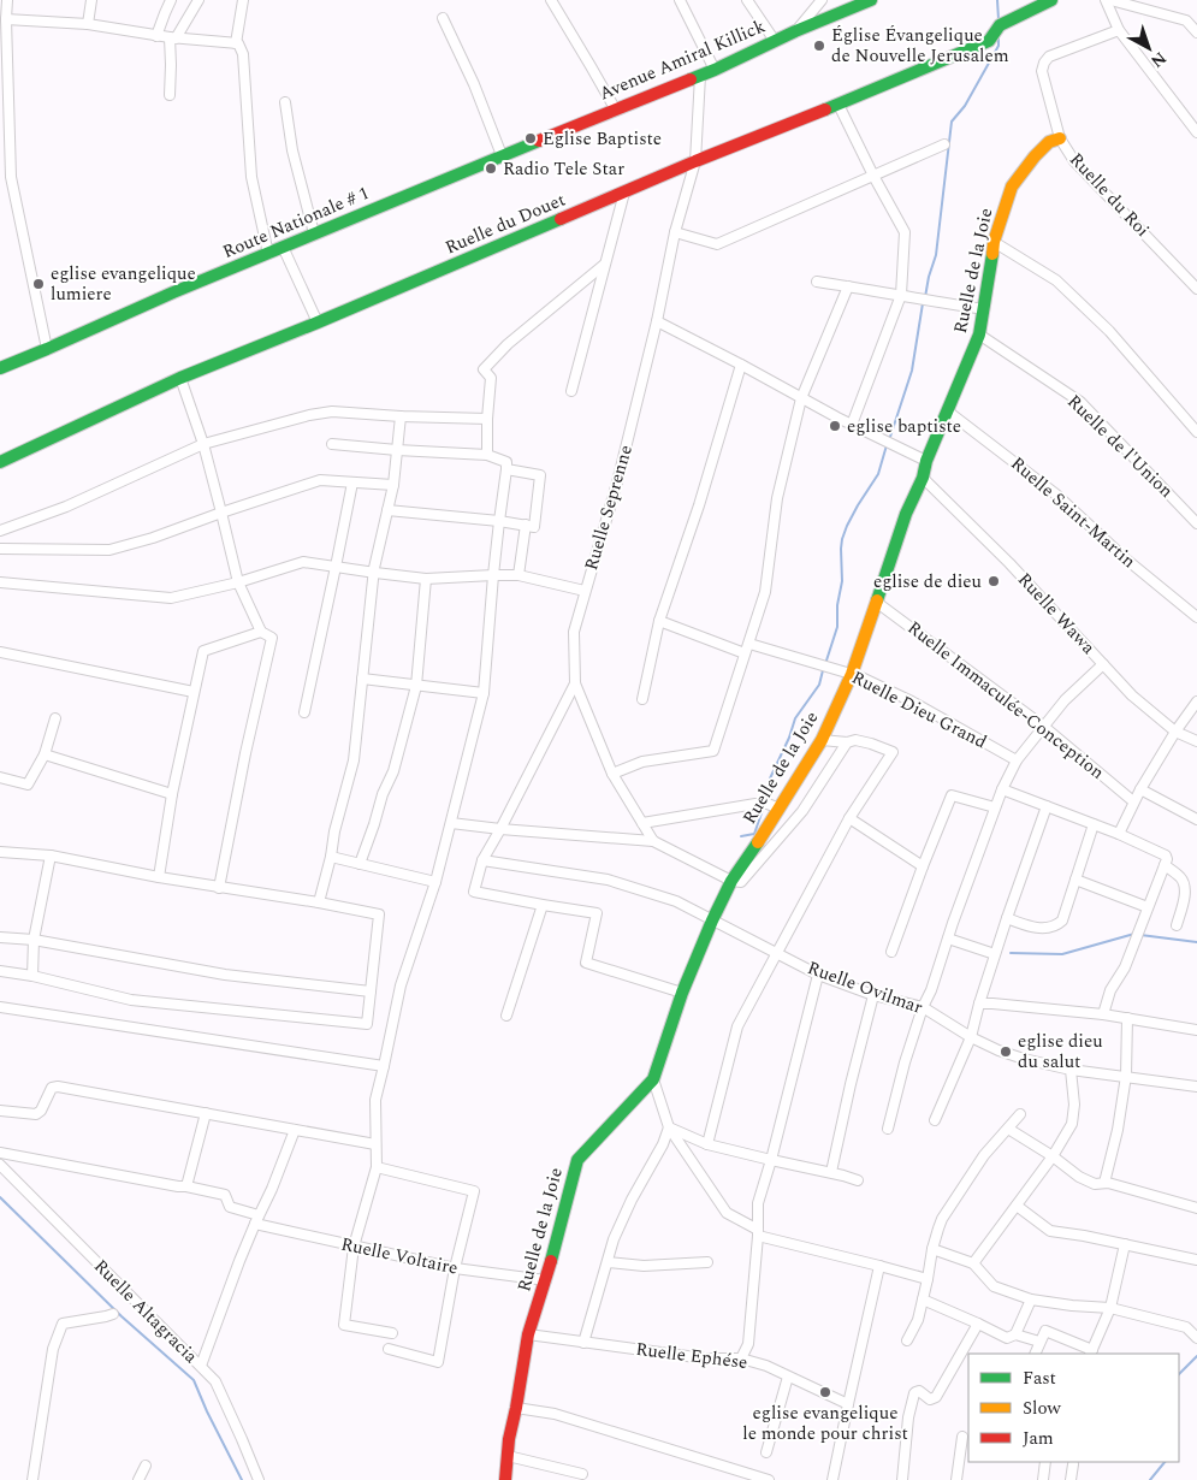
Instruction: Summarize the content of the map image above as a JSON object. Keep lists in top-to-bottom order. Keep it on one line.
{"streets":{"street":["Avenue Amiral Killick","Ruelle du Roi","Route Nationale # 1","Ruelle du Douet","Ruelle de la Joie","Ruelle de l'Union","Ruelle Seprenne","Ruelle Saint-Martin","Ruelle Wawa","Ruelle Immaculée-Conception","Ruelle Dieu Grand","Ruelle Ovilmar","Ruelle Voltaire","Ruelle Altagracia","Ruelle Ephése"]},"crossings":[["Avenue Amiral Killick","Route Nationale # 1"],["Avenue Amiral Killick","Ruelle Seprenne"],["Ruelle du Roi","Ruelle de la Joie"],["Ruelle du Douet","Ruelle Seprenne"],["Ruelle de la Joie","Ruelle de l'Union"],["Ruelle de la Joie","Ruelle Seprenne"],["Ruelle de la Joie","Ruelle Saint-Martin"],["Ruelle de la Joie","Ruelle Wawa"],["Ruelle de la Joie","Ruelle Immaculée-Conception"],["Ruelle de la Joie","Ruelle Dieu Grand"],["Ruelle de la Joie","Ruelle Ovilmar"],["Ruelle de la Joie","Ruelle Voltaire"],["Ruelle de la Joie","Ruelle Ephése"]],"places":["Église Évangelique de Nouvelle Jerusalem","Eglise Baptiste","Radio Tele Star","eglise evangelique lumiere","eglise baptiste","eglise de dieu","eglise dieu du salut","eglise evangelique le monde pour christ"],"legend":["Fast","Slow","Jam"],"north":"bottom right"}
